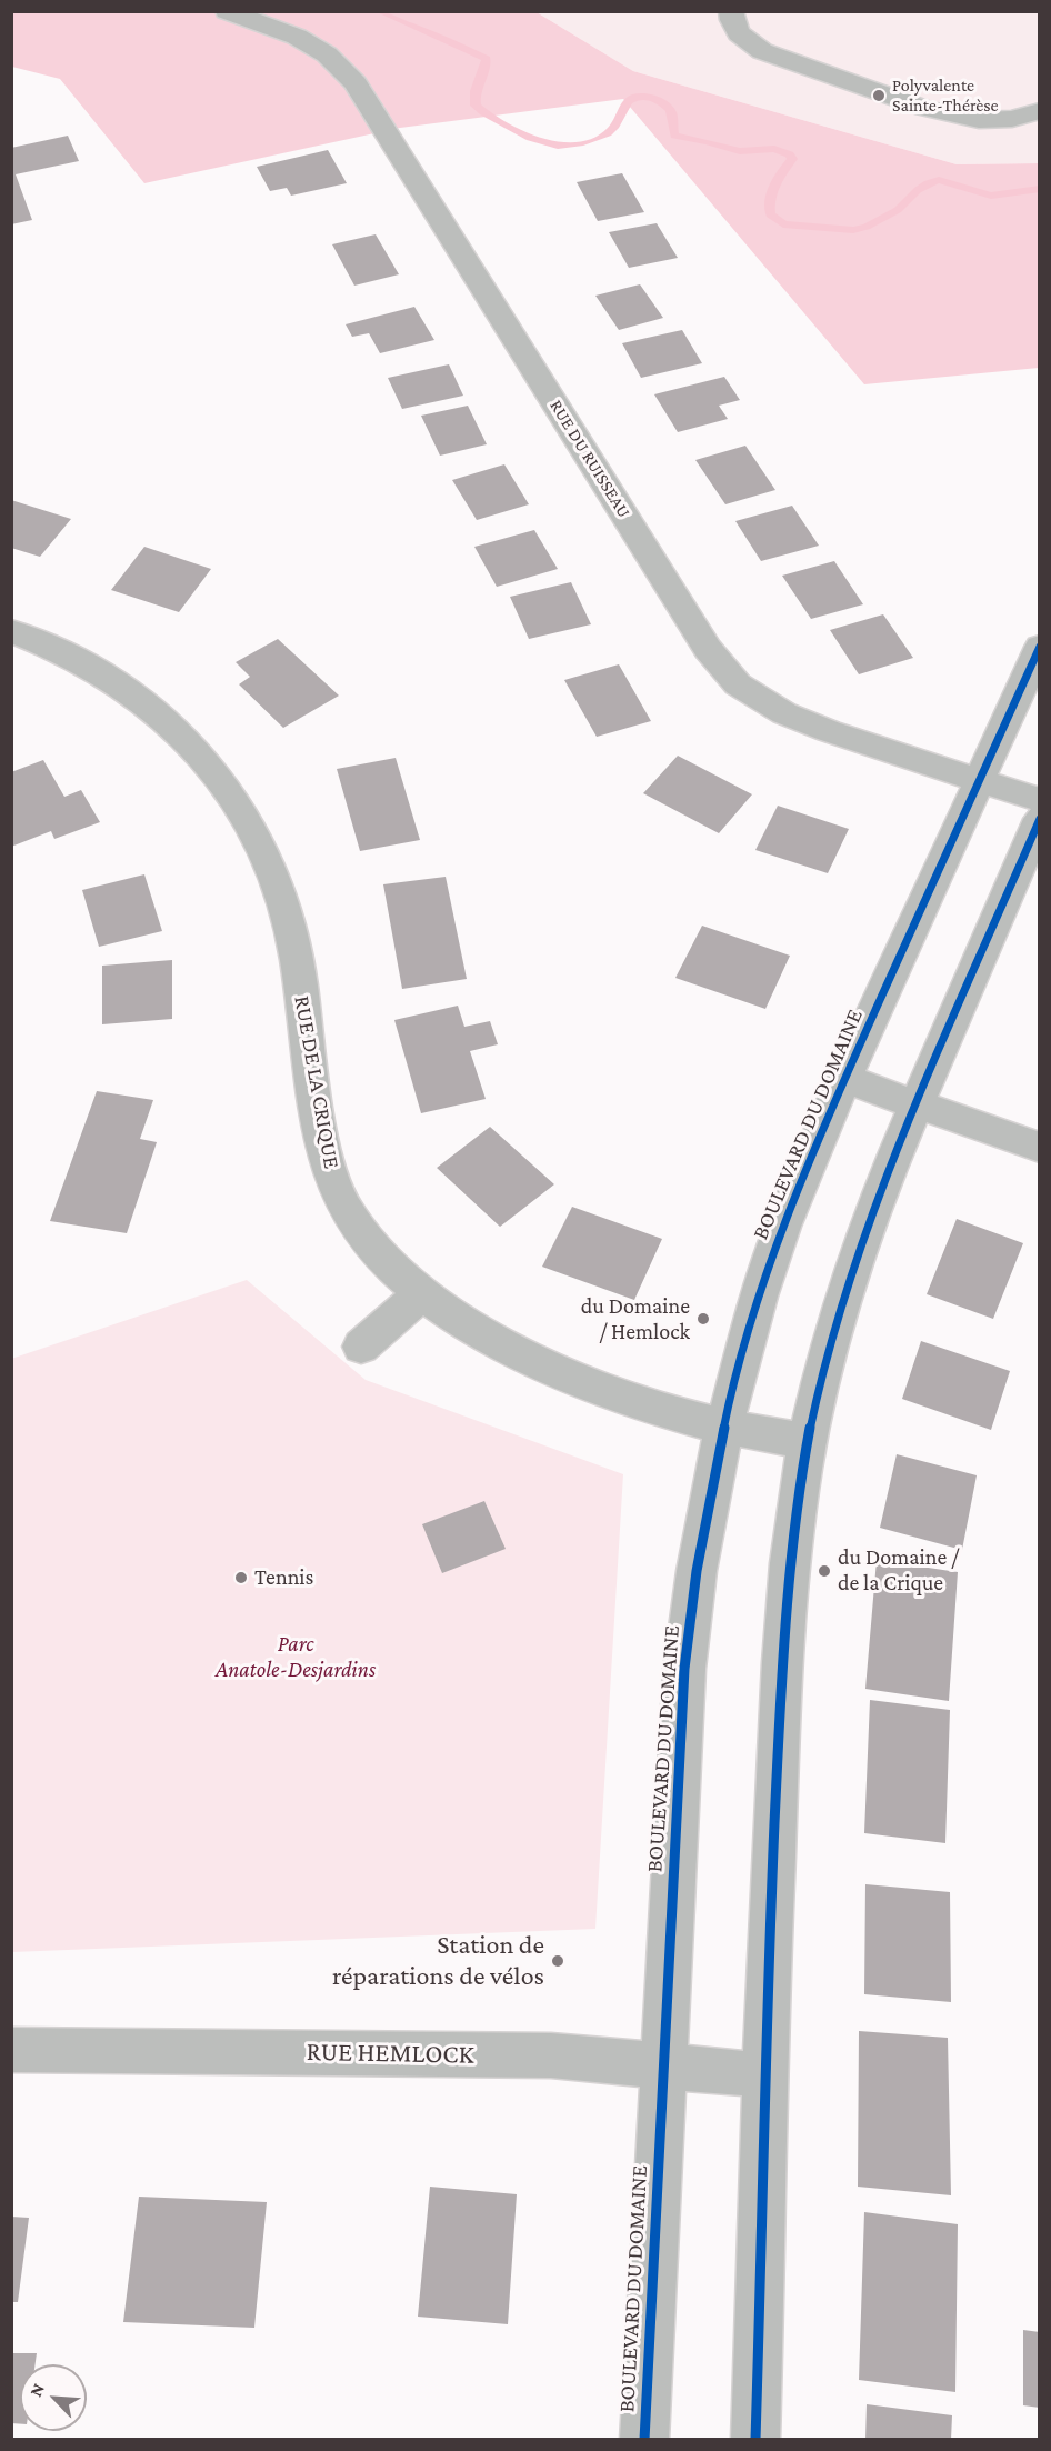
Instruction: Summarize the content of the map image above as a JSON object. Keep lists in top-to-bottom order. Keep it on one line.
{"streets":{"street":["RUE DU RUISSEAU","RUE DE LA CRIQUE","BOULEVARD DU DOMAINE","RUE HEMLOCK"]},"crossings":[["RUE DU RUISSEAU","BOULEVARD DU DOMAINE"],["RUE DE LA CRIQUE","BOULEVARD DU DOMAINE"],["BOULEVARD DU DOMAINE","RUE HEMLOCK"]],"parks":["Parc Anatole-Desjardins"],"places":["Polyvalente Sainte-Thérèse","du Domaine / Hemlock","du Domaine / de la Crique","Tennis","Station de réparations de vélos"],"north":"top left"}
